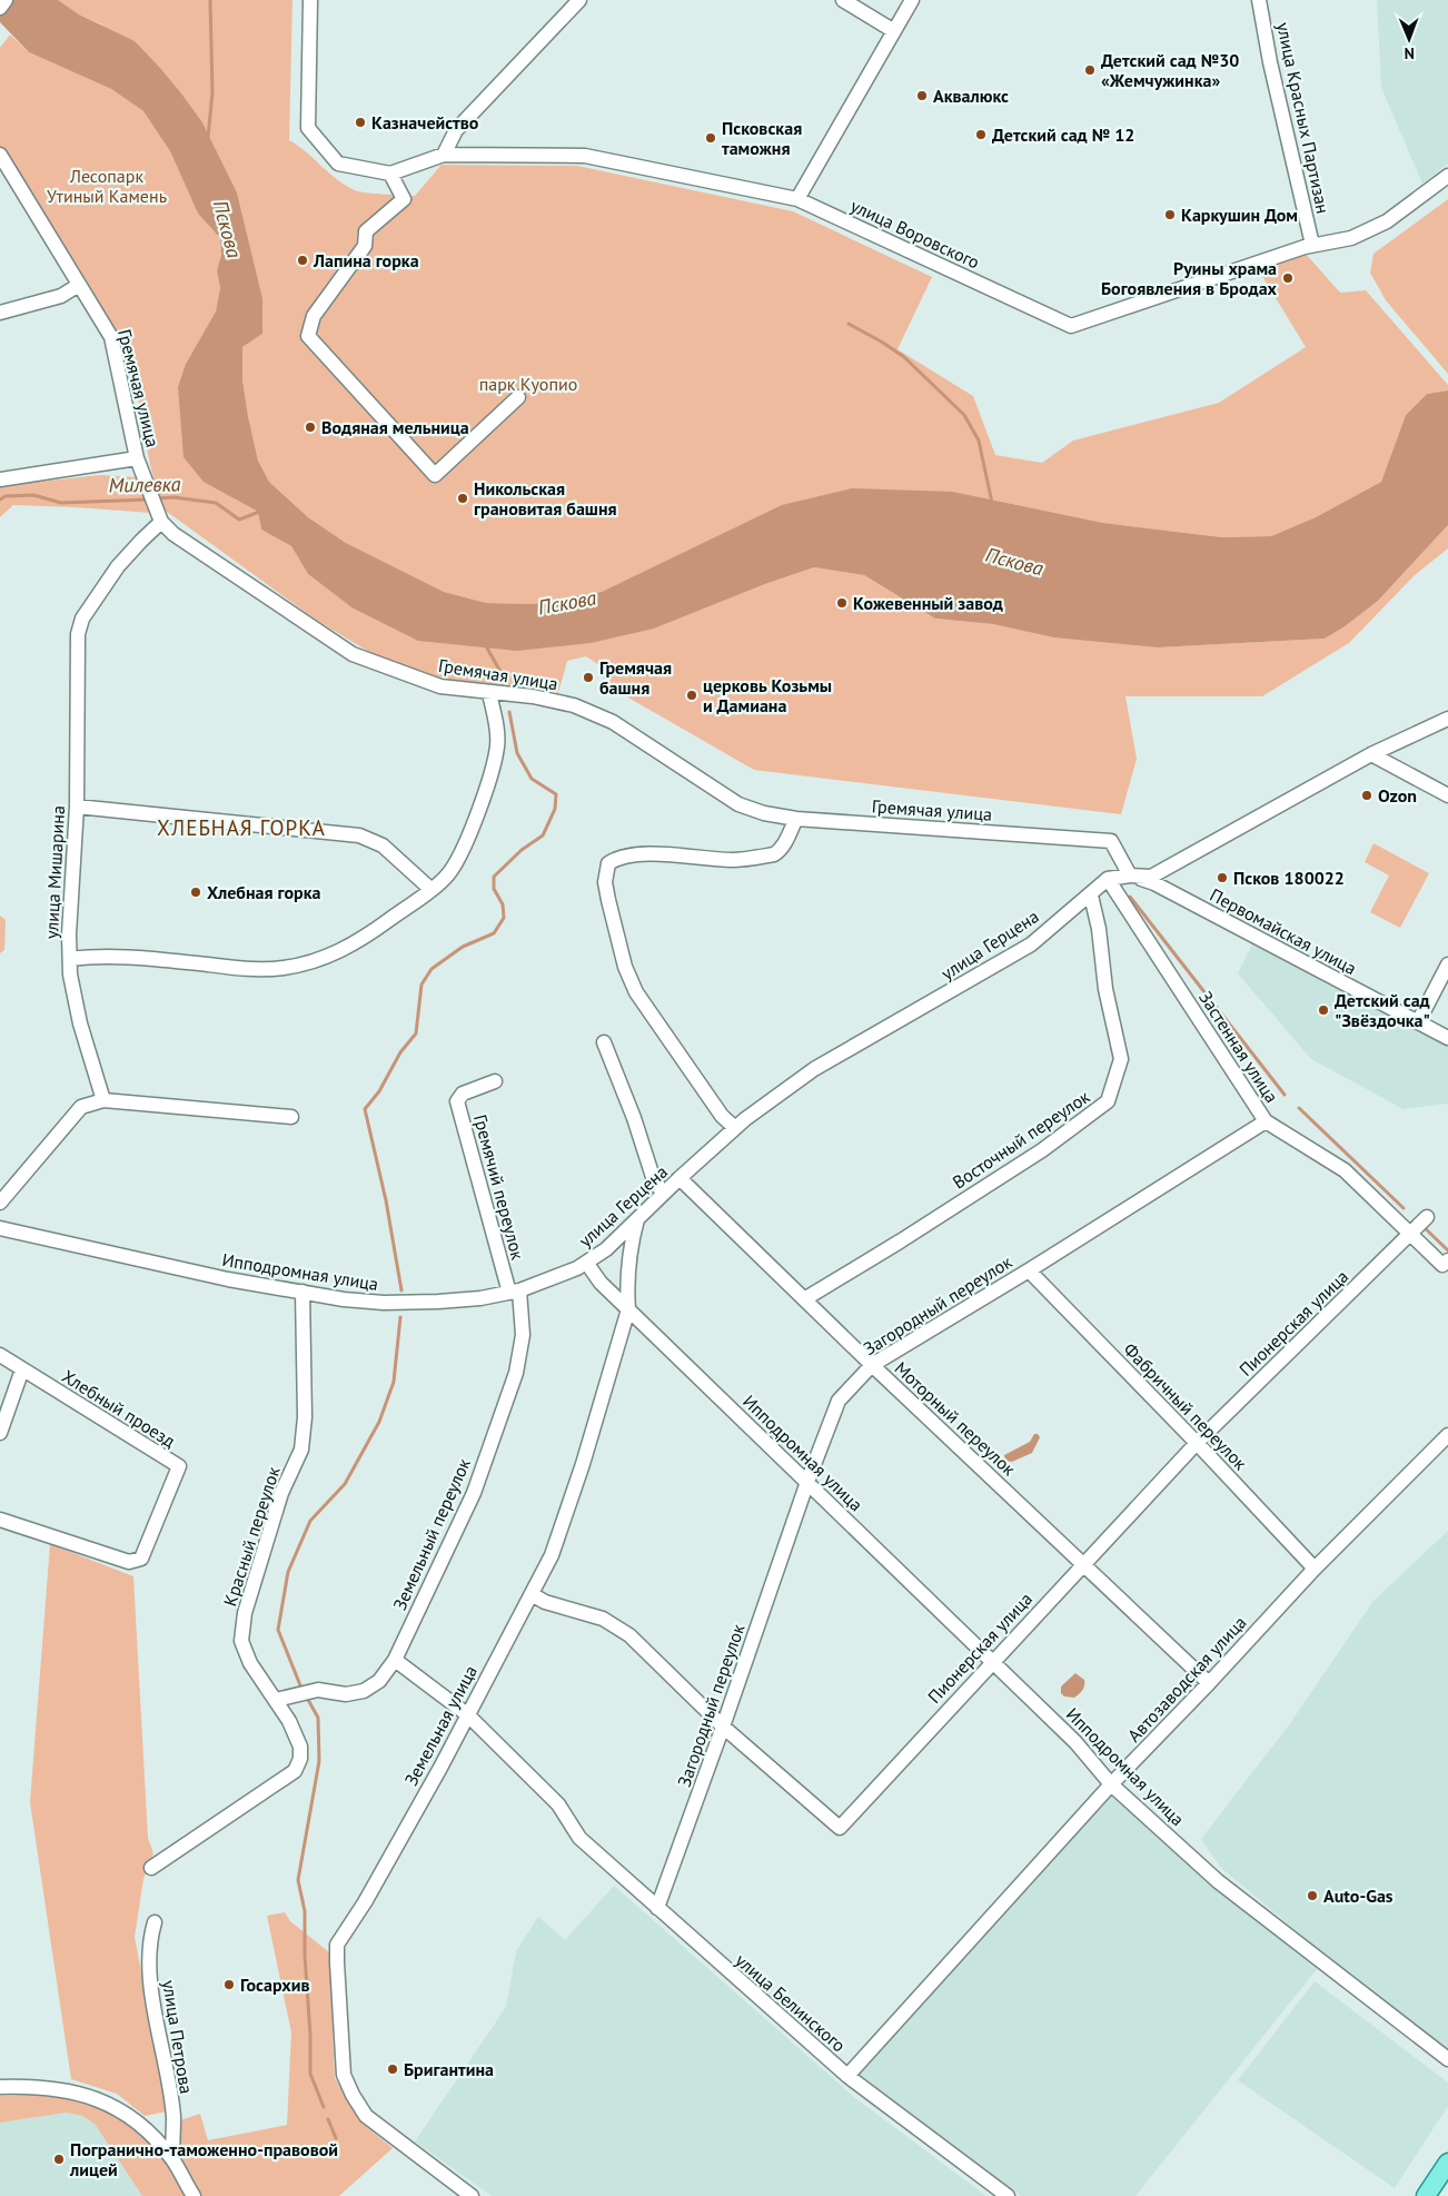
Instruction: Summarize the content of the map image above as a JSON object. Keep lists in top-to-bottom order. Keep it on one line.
{"streets":{"street":["улица Красных Партизан","улица Воровского","Гремячая улица","улица Мишарина","Первомайская улица","улица Герцена","Застенная улица","Восточный переулок","Гремячий переулок","Ипподромная улица","Загородный переулок","Пионерская улица","Фабричный переулок","Хлебный проезд","Моторный переулок","Земельный переулок","Красный переулок","Автозаводская улица","Земельная улица","улица Белинского","улица Петрова"]},"crossings":[["улица Красных Партизан","улица Воровского"],["Гремячая улица","улица Мишарина"],["Гремячая улица","Первомайская улица"],["улица Герцена","Застенная улица"],["улица Герцена","Восточный переулок"],["улица Герцена","Ипподромная улица"],["улица Герцена","Моторный переулок"],["улица Герцена","Земельная улица"],["Застенная улица","Загородный переулок"],["Застенная улица","Пионерская улица"],["Восточный переулок","Моторный переулок"],["Гремячий переулок","Ипподромная улица"],["Гремячий переулок","Земельный переулок"],["Ипподромная улица","Загородный переулок"],["Ипподромная улица","Пионерская улица"],["Ипподромная улица","Земельный переулок"],["Ипподромная улица","Красный переулок"],["Ипподромная улица","Автозаводская улица"],["Ипподромная улица","Земельная улица"],["Загородный переулок","Пионерская улица"],["Загородный переулок","Фабричный переулок"],["Загородный переулок","Моторный переулок"],["Загородный переулок","улица Белинского"],["Пионерская улица","Фабричный переулок"],["Пионерская улица","Моторный переулок"],["Пионерская улица","Земельная улица"],["Фабричный переулок","Автозаводская улица"],["Моторный переулок","Автозаводская улица"],["Земельный переулок","Красный переулок"],["Земельный переулок","улица Белинского"],["Автозаводская улица","улица Белинского"],["Земельная улица","улица Белинского"]],"districts":["ХЛЕБНАЯ ГОРКА"],"water":["Пскова","Милевка"],"parks":["Лесопарк Утиный Камень","парк Куопио"],"places":["Детский сад №30 «Жемчужинка»","Аквалюкс","Казначейство","Детский сад № 12","Псковская таможня","Каркушин Дом","Лапина горка","Руины храма Богоявления в Бродах","Водяная мельница","Никольская грановитая башня","Кожевенный завод","Гремячая башня","церковь Козьмы и Дамиана","Ozon","Псков 180022","Хлебная горка","Детский сад \"Звёздочка\"","Auto-Gas","Госархив","Бригантина","Погранично-таможенно-правовой лицей"],"north":"bottom"}
